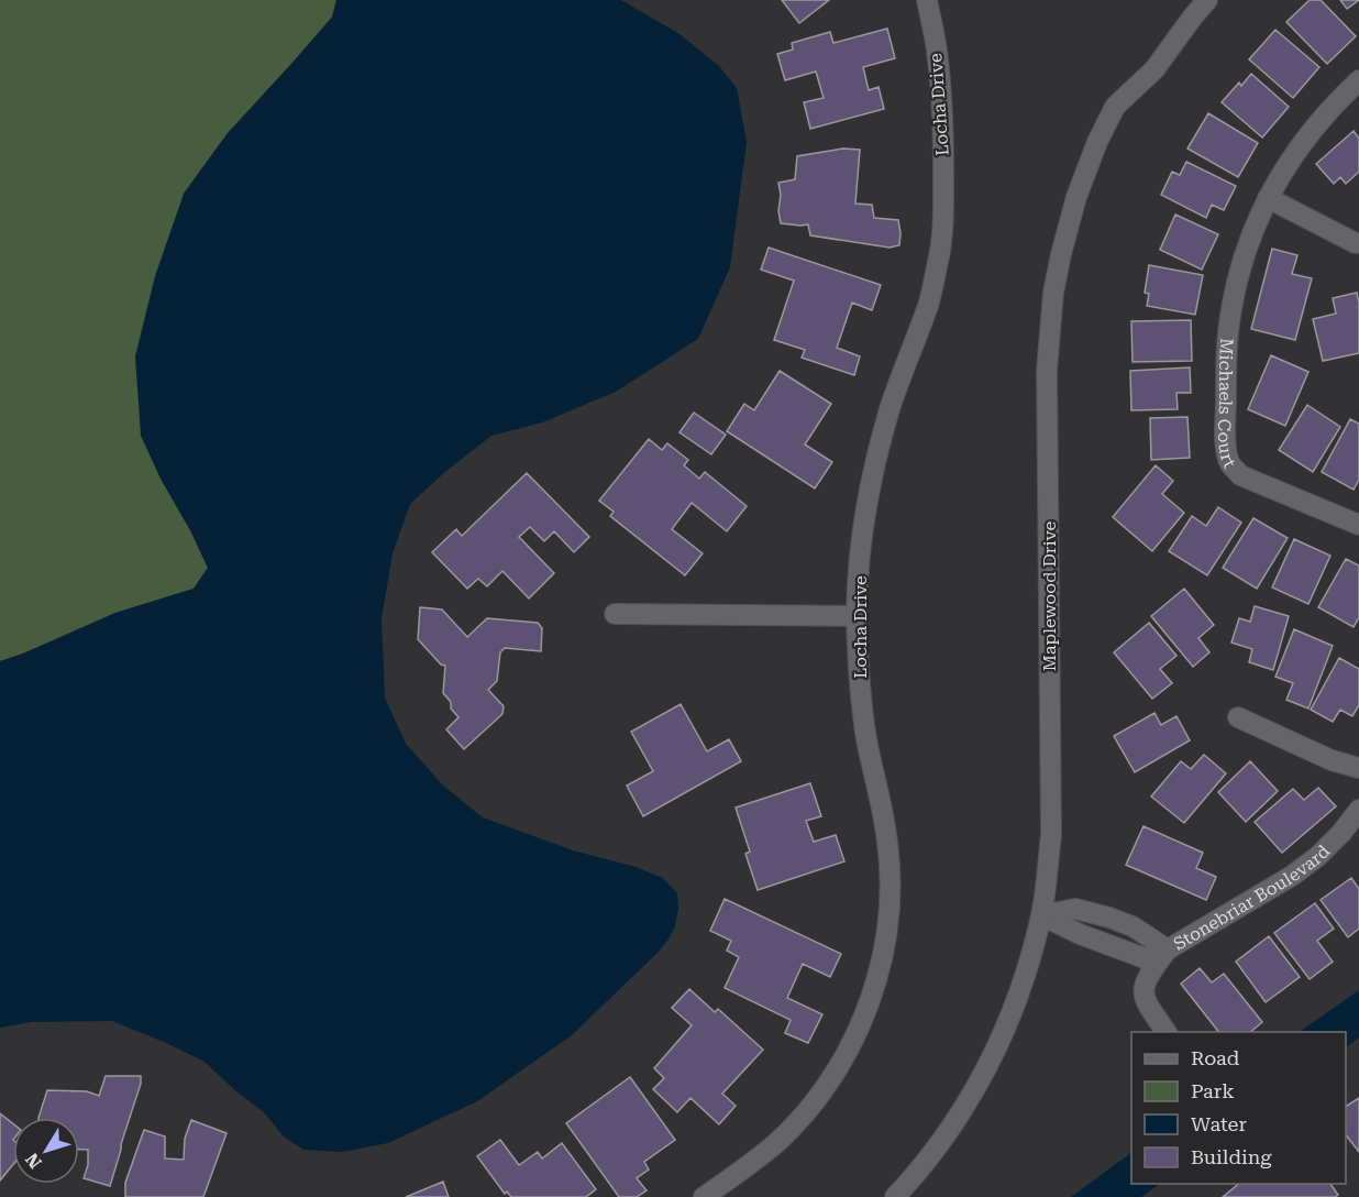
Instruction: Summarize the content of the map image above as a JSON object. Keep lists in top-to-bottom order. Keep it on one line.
{"streets":{"street":["Locha Drive","Michaels Court","Maplewood Drive","Stonebriar Boulevard"]},"crossings":[["Maplewood Drive","Stonebriar Boulevard"]],"legend":["Road","Park","Water","Building"],"north":"bottom left"}
